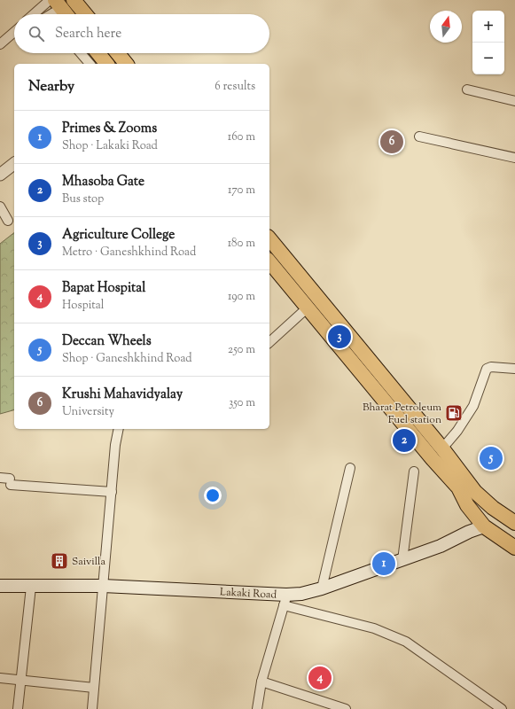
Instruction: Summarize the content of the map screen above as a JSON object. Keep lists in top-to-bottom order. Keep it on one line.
{"streets":{"main road":["Lakaki Road"]},"places":{"fuel station":["Bharat Petroleum Fuel station"],"building":["Saivilla"]},"north":"top","page":{"map_buttons":["+","−"],"search":"Search here","heading":["Nearby","6 results"],"list":[{"mark":"1","name":"Primes & Zooms","note":"Shop · Lakaki Road","value":"160 m"},{"mark":"2","name":"Mhasoba Gate","note":"Bus stop","value":"170 m"},{"mark":"3","name":"Agriculture College","note":"Metro · Ganeshkhind Road","value":"180 m"},{"mark":"4","name":"Bapat Hospital","note":"Hospital","value":"190 m"},{"mark":"5","name":"Deccan Wheels","note":"Shop · Ganeshkhind Road","value":"250 m"},{"mark":"6","name":"Krushi Mahavidyalay","note":"University","value":"350 m"}],"pins":["6","3","2","5","1","4"]}}
